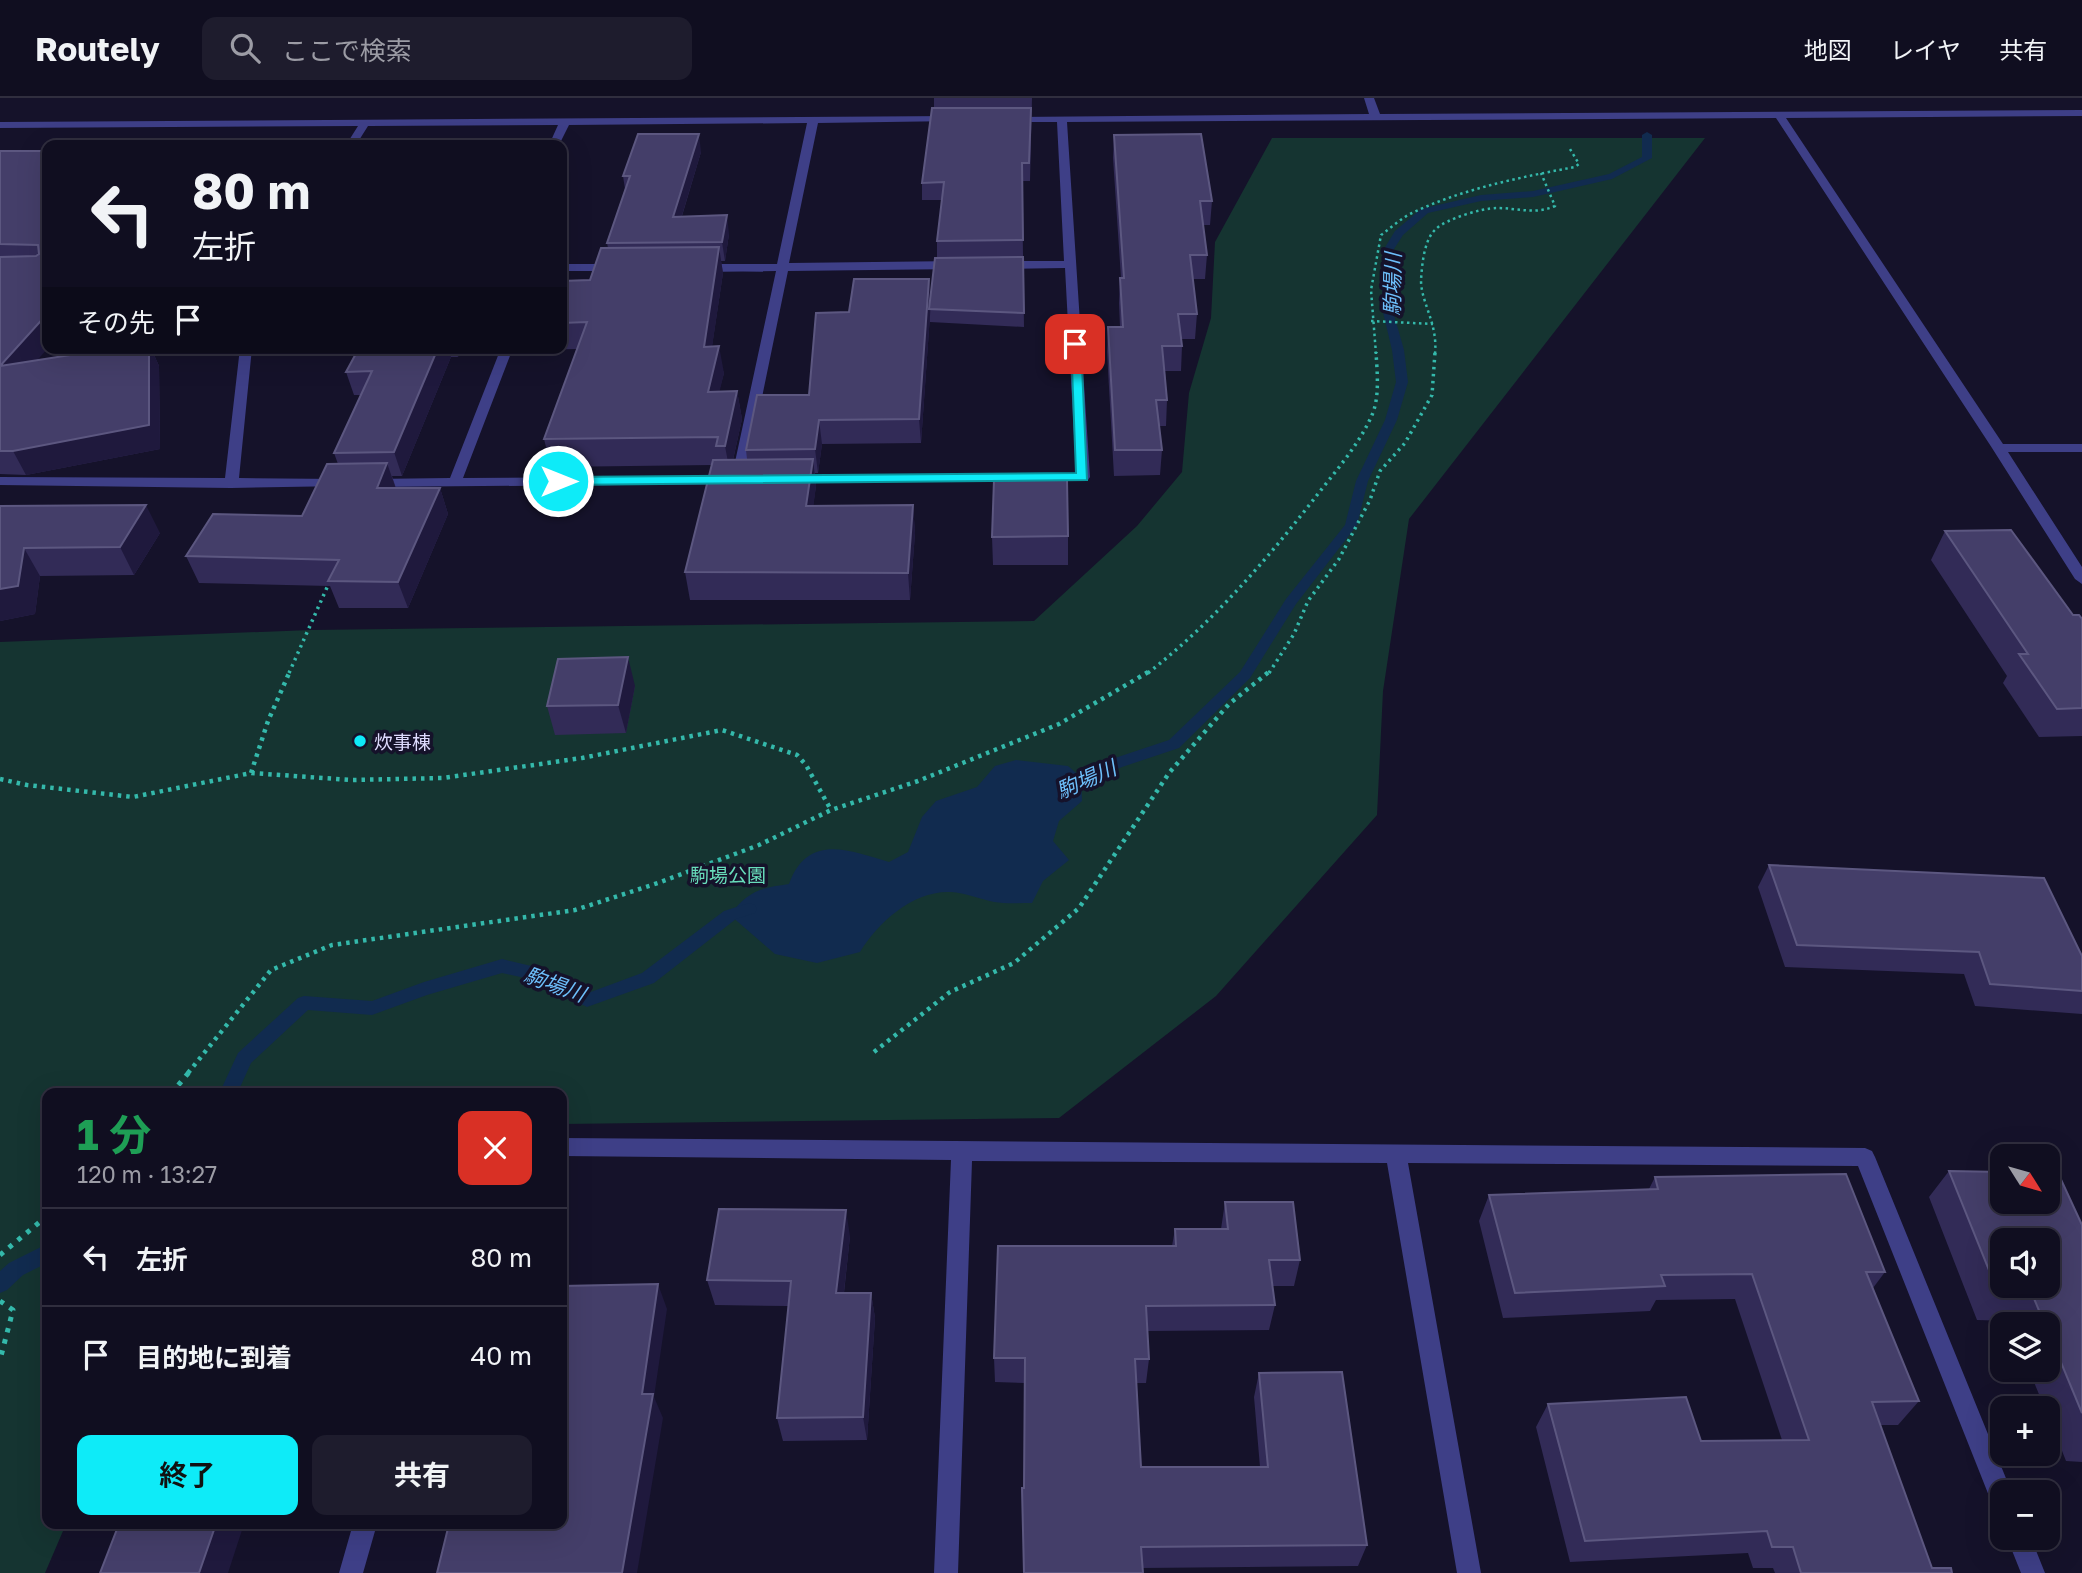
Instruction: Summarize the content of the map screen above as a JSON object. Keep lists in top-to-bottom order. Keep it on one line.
{"water":["駒場川"],"parks":["駒場公園"],"places":["炊事棟"],"north":"bottom right","page":{"header":"Routely","search":"ここで検索","nav":["地図","レイヤ","共有"],"turn":["80 m","左折"],"then":"その先","heading":["1 分","120 m · 13:27"],"map_buttons":["+","−"],"list":[{"name":"左折","value":"80 m"},{"name":"目的地に到着","value":"40 m"}],"buttons":["終了","共有"]}}
